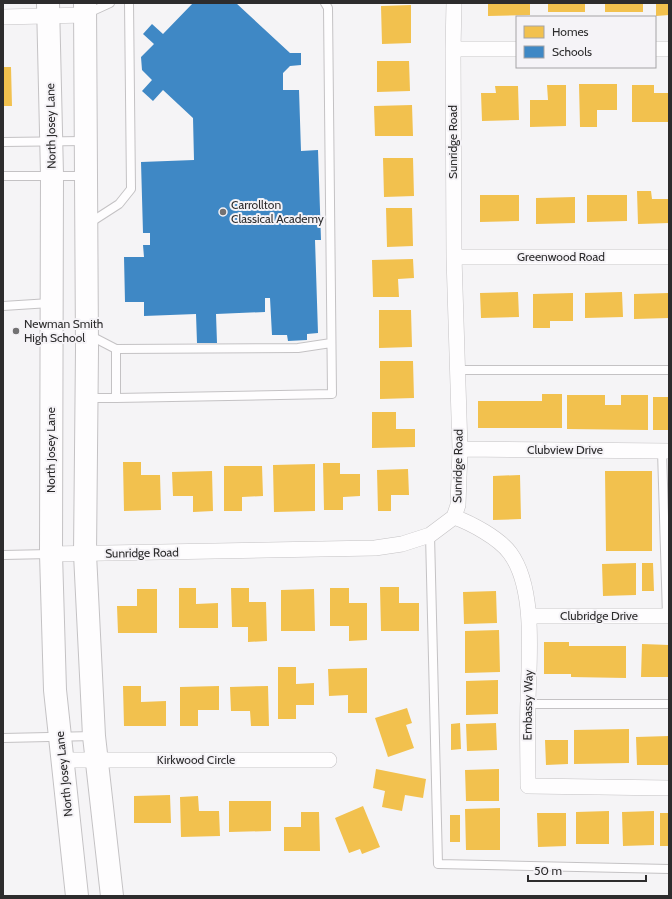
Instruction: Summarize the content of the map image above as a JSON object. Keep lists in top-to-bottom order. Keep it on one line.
{"streets":{"main road":["North Josey Lane"],"street":["Sunridge Road","Greenwood Road","Clubview Drive","Clubridge Drive","Embassy Way","Kirkwood Circle"]},"crossings":[["North Josey Lane","Sunridge Road"],["North Josey Lane","Kirkwood Circle"],["Sunridge Road","Greenwood Road"],["Sunridge Road","Clubview Drive"],["Sunridge Road","Embassy Way"],["Clubridge Drive","Embassy Way"]],"places":["Carrollton Classical Academy","Newman Smith High School"],"legend":["Homes","Schools"],"scale_bar":"50 m"}
